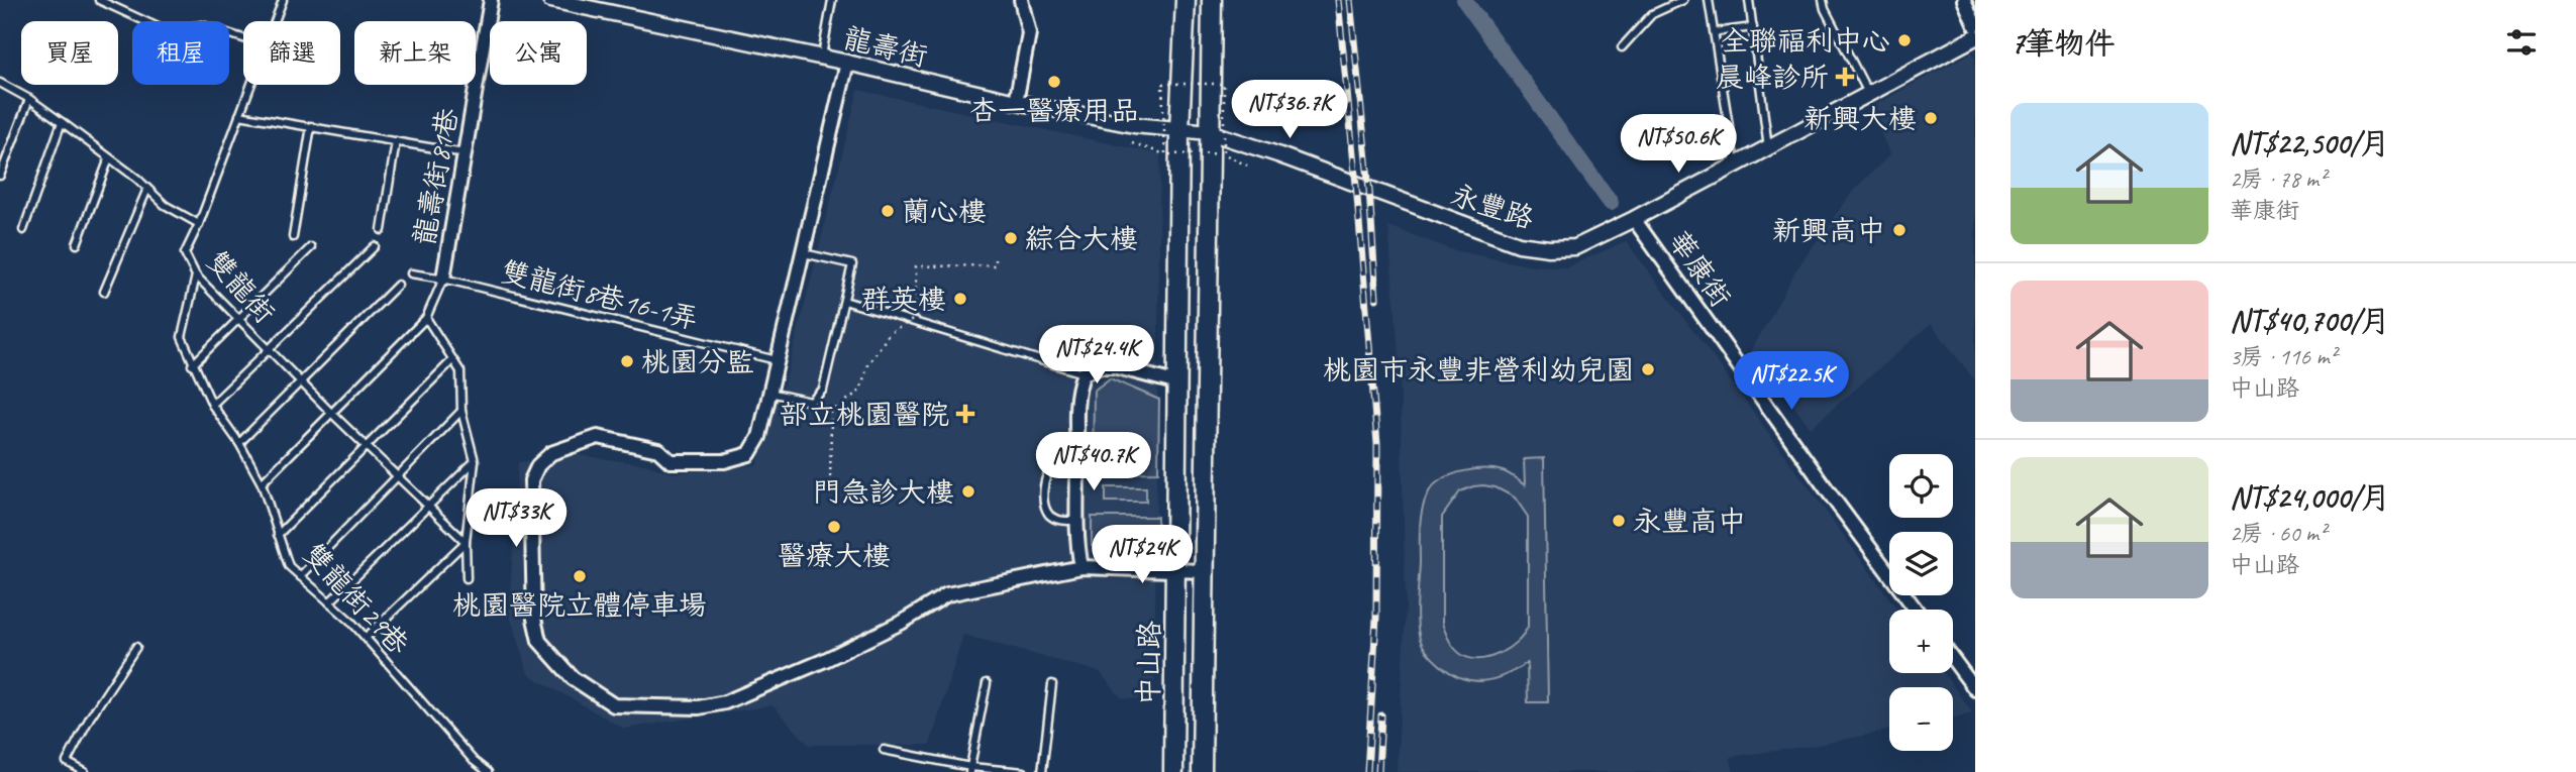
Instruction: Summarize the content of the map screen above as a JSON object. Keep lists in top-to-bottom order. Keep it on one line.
{"streets":{"main road":["中山路"],"street":["龍壽街","龍壽街81巷","永豐路","華康街"],"lane":["雙龍街","雙龍街8巷16-1弄","雙龍街29巷"]},"crossings":[["龍壽街","永豐路"],["龍壽街","中山路"],["龍壽街81巷","雙龍街8巷16-1弄"],["永豐路","華康街"],["永豐路","中山路"],["雙龍街","雙龍街29巷"]],"places":{"other":["全聯福利中心","杏一醫療用品","新興大樓","蘭心樓","新興高中","綜合大樓","群英樓","桃園分監","桃園市永豐非營利幼兒園","門急診大樓","永豐高中","醫療大樓","桃園醫院立體停車場"],"health":["晨峰診所","部立桃園醫院"]},"page":{"heading":"7筆物件","chip":["買屋","租屋","篩選","新上架","公寓"],"price":["NT$36.7K","NT$50.6K","NT$24.4K","NT$22.5K","NT$40.7K","NT$33K","NT$24K"],"list":[{"name":"NT$22,500/月","note":"2房 · 78 m² · 華康街"},{"name":"NT$40,700/月","note":"3房 · 116 m² · 中山路"},{"name":"NT$24,000/月","note":"2房 · 60 m² · 中山路"}],"map_buttons":["+","−"]}}
